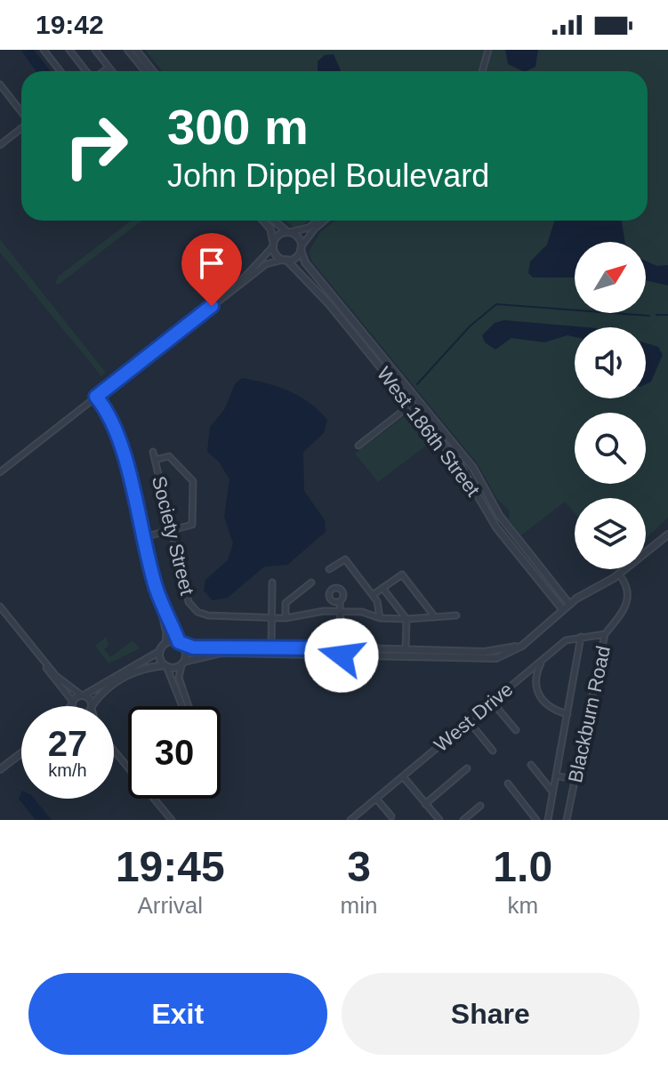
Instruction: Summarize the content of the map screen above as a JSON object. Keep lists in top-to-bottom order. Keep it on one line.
{"streets":{"street":["West 186th Street","Society Street","Blackburn Road","West Drive"]},"crossings":[["Blackburn Road","West Drive"]],"north":"top right","page":{"status":"19:42","turn":["300 m","John Dippel Boulevard"],"speed":"27 km/h","limit":"30","eta":["19:45","Arrival","3","min","1.0","km"],"buttons":["Exit","Share"]}}
